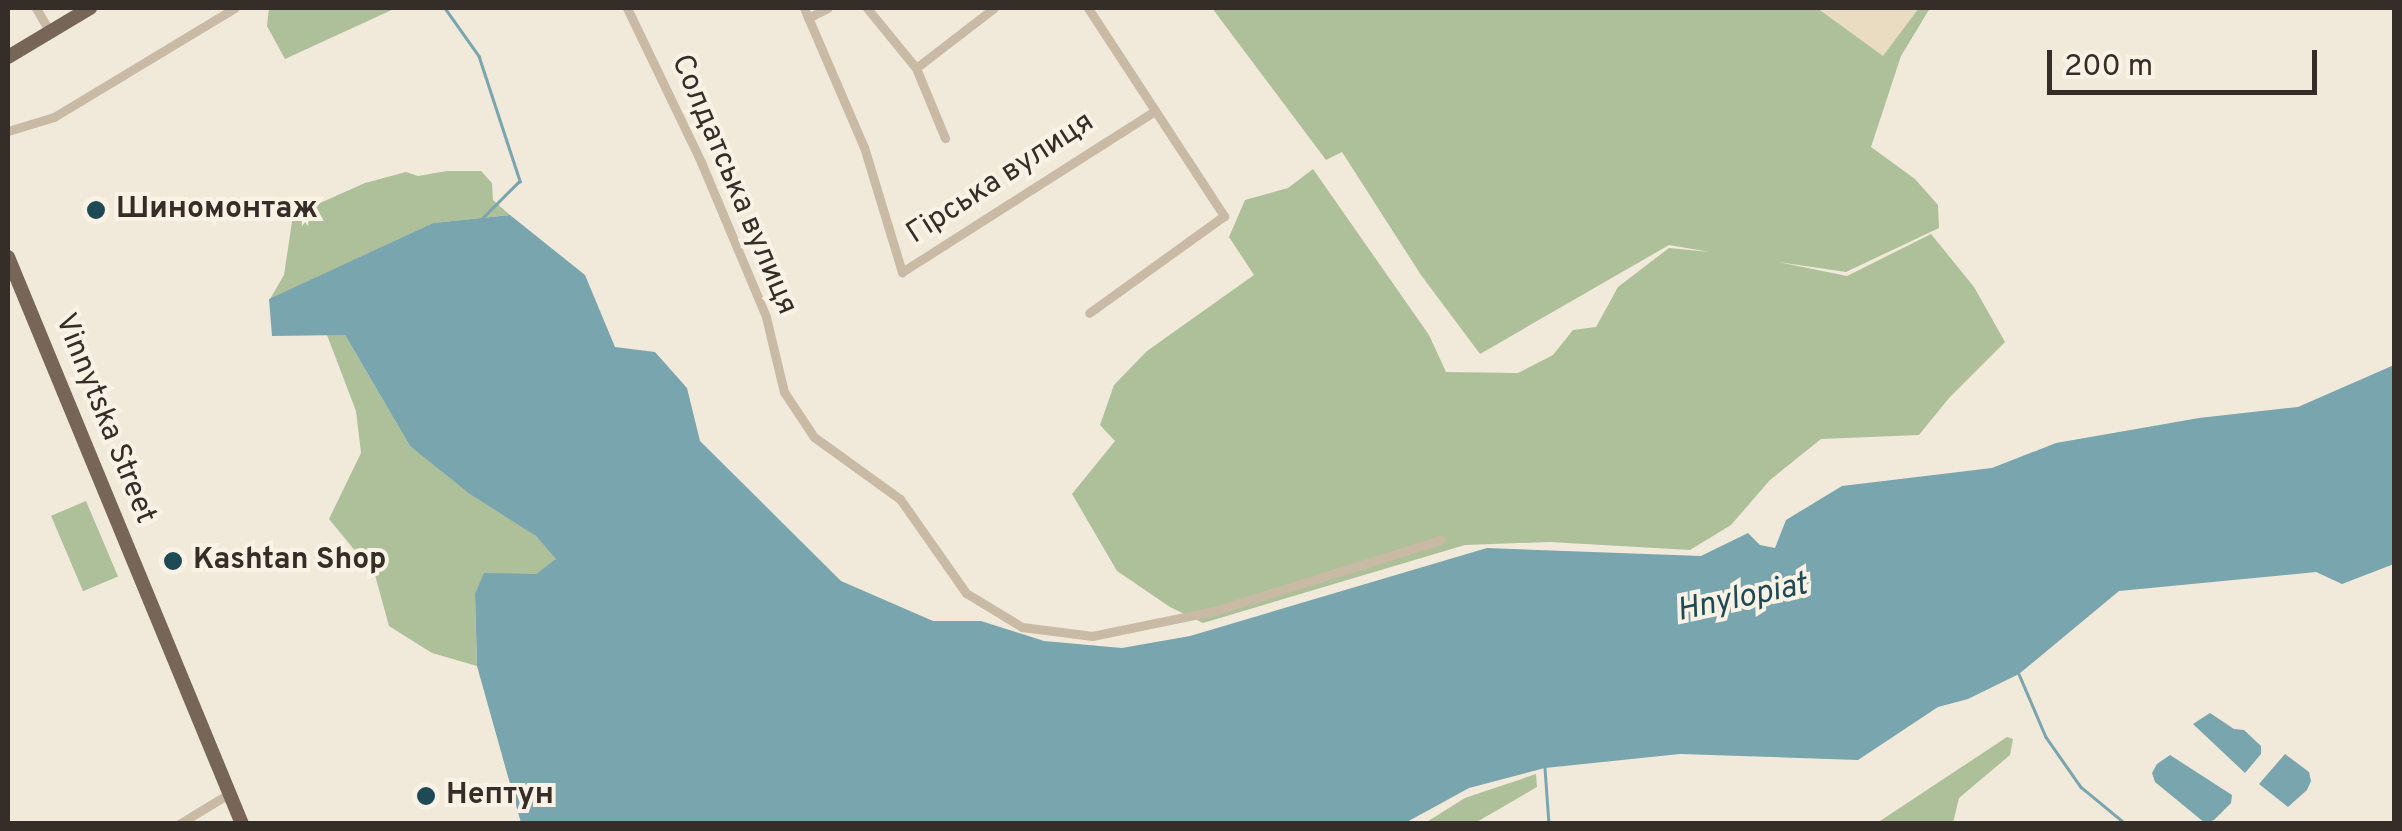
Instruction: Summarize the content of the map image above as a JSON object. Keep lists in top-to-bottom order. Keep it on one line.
{"streets":{"main road":["Vinnytska Street"],"street":["Гірська вулиця","Солдатська вулиця"]},"water":["Hnylopiat"],"places":["Шиномонтаж","Kashtan Shop","Нептун"],"scale_bar":"200 m"}
